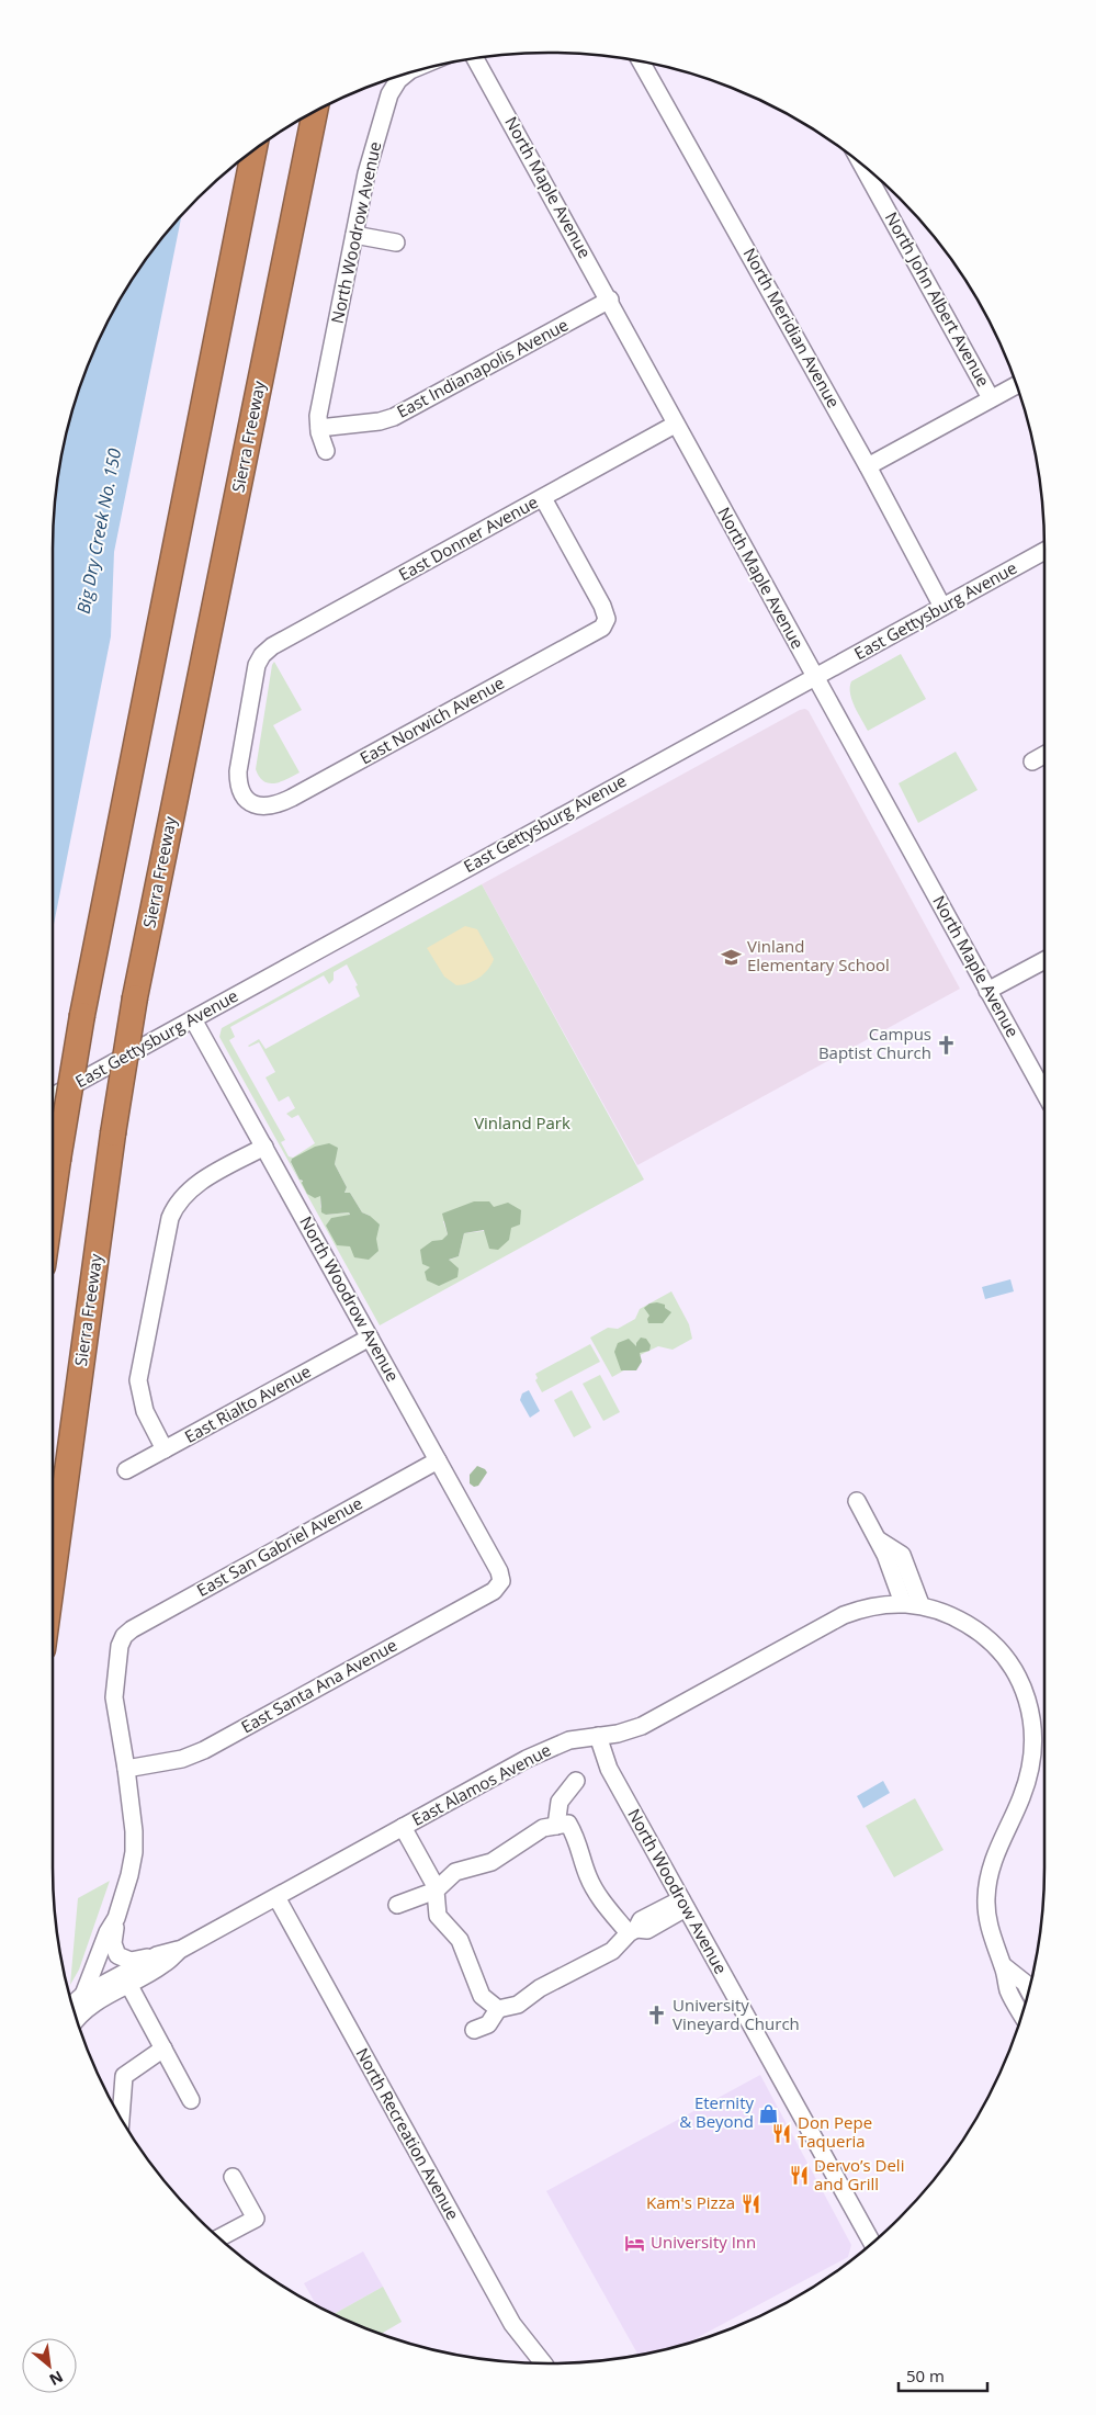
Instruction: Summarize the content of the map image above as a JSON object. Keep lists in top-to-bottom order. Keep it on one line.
{"streets":{"highway":["Sierra Freeway"],"street":["North Maple Avenue","North Woodrow Avenue","North John Albert Avenue","North Meridian Avenue","East Indianapolis Avenue","East Donner Avenue","East Gettysburg Avenue","East Norwich Avenue","East Rialto Avenue","East San Gabriel Avenue","East Santa Ana Avenue","East Alamos Avenue","North Recreation Avenue"]},"crossings":[["North Maple Avenue","East Indianapolis Avenue"],["North Maple Avenue","East Donner Avenue"],["North Maple Avenue","East Gettysburg Avenue"],["North Woodrow Avenue","East Indianapolis Avenue"],["North Woodrow Avenue","East Gettysburg Avenue"],["North Woodrow Avenue","East Rialto Avenue"],["North Woodrow Avenue","East San Gabriel Avenue"],["North Woodrow Avenue","East Santa Ana Avenue"],["North Woodrow Avenue","East Alamos Avenue"],["North Meridian Avenue","East Gettysburg Avenue"],["East Donner Avenue","East Norwich Avenue"],["East San Gabriel Avenue","East Santa Ana Avenue"],["East Alamos Avenue","North Recreation Avenue"]],"water":["Big Dry Creek No. 150"],"parks":["Vinland Park"],"places":{"school or university":["Vinland Elementary School"],"church":["Campus Baptist Church","University Vineyard Church"],"shop":["Eternity & Beyond"],"restaurant":["Don Pepe Taqueria","Dervo’s Deli and Grill","Kam's Pizza"],"hotel":["University Inn"]},"scale_bar":"50 m","north":"bottom right"}
